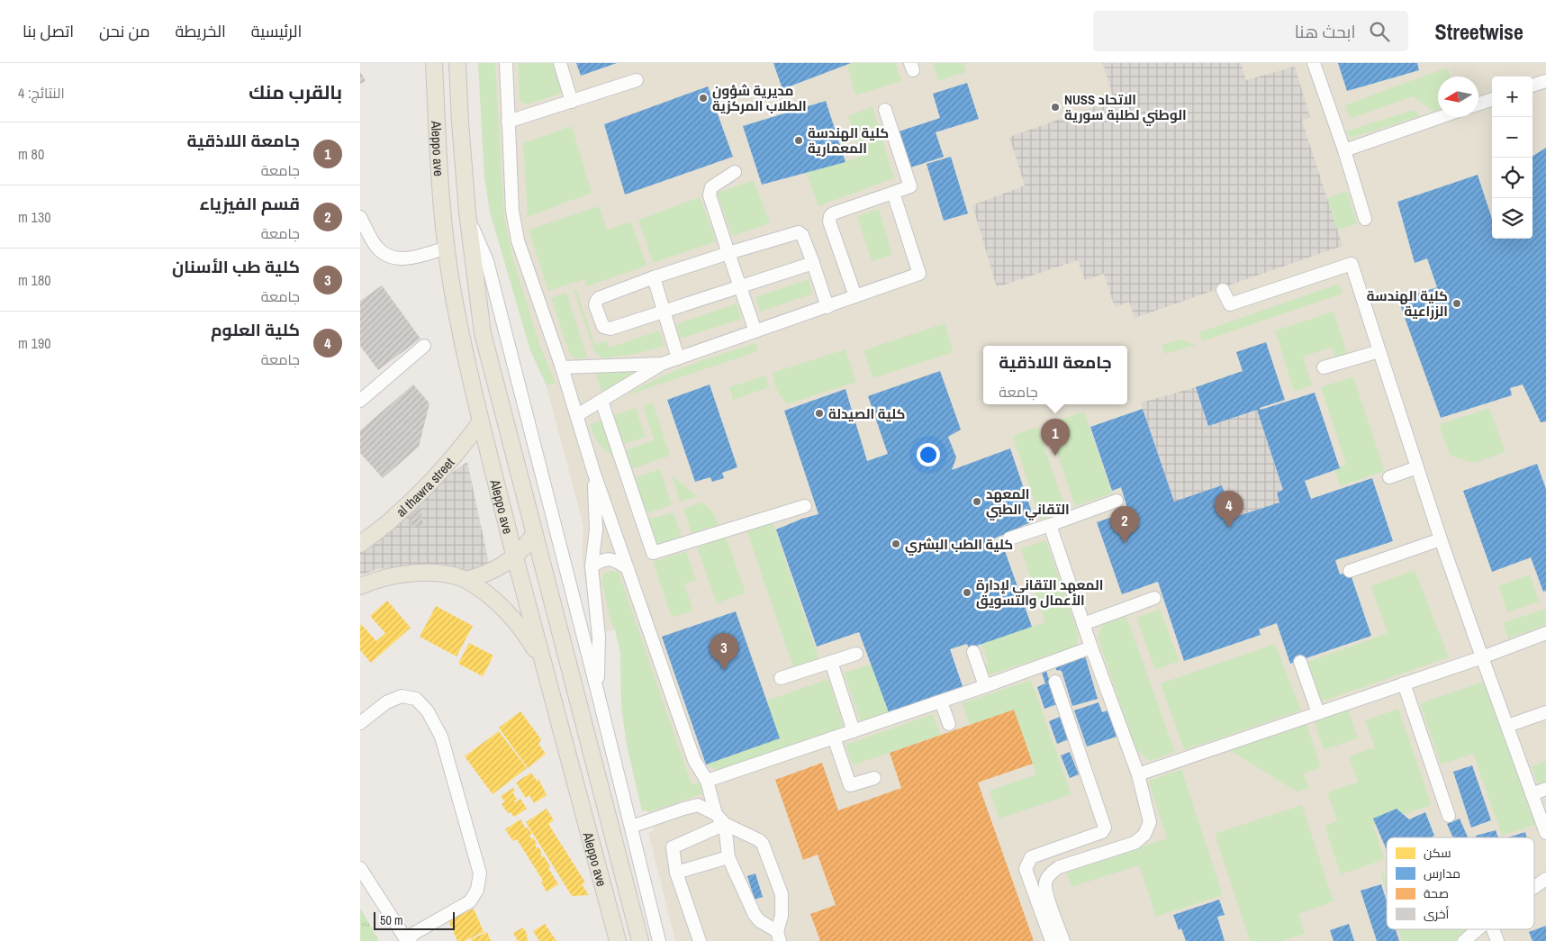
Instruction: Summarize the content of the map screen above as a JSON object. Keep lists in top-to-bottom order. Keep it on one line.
{"streets":{"main road":["Aleppo ave","al thawra street"]},"crossings":[["Aleppo ave","al thawra street"]],"places":["مديرية شؤون الطلاب المركزية","NUSS الاتحاد الوطني لطلبة سورية","كلية الهندسة المعمارية","كلية الهندسة الزراعية","كلية الصيدلة","المعهد التقاني الطبي","كلية الطب البشري","المعهد التقاني لإدارة الأعمال والتسويق"],"legend":["سكن","مدارس","صحة","أخرى"],"scale_bar":"50 m","north":"left","page":{"header":"Streetwise","search":"ابحث هنا","nav":["الرئيسية","الخريطة","من نحن","اتصل بنا"],"heading":["بالقرب منك","النتائج: 4"],"map_buttons":["+","−"],"list":[{"mark":"1","name":"جامعة اللاذقية","note":"جامعة","value":"80 m"},{"mark":"2","name":"قسم الفيزياء","note":"جامعة","value":"130 m"},{"mark":"3","name":"كلية طب الأسنان","note":"جامعة","value":"180 m"},{"mark":"4","name":"كلية العلوم","note":"جامعة","value":"190 m"}],"popup":["جامعة اللاذقية","جامعة"],"pins":["1","4","2","3"],"scale":"50 m"}}
